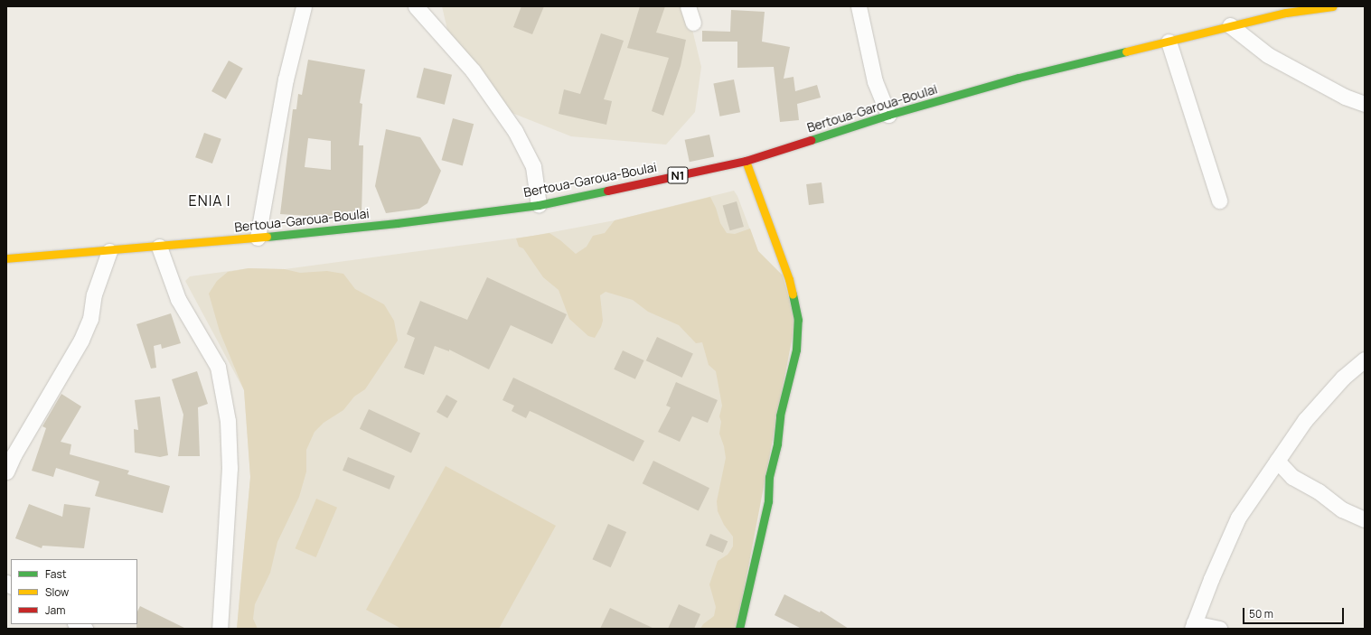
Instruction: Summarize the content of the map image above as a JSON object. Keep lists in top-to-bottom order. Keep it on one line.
{"streets":{"main road":["Bertoua-Garoua-Boulai","N1"]},"districts":["ENIA I"],"legend":["Fast","Slow","Jam"],"scale_bar":"50 m"}
